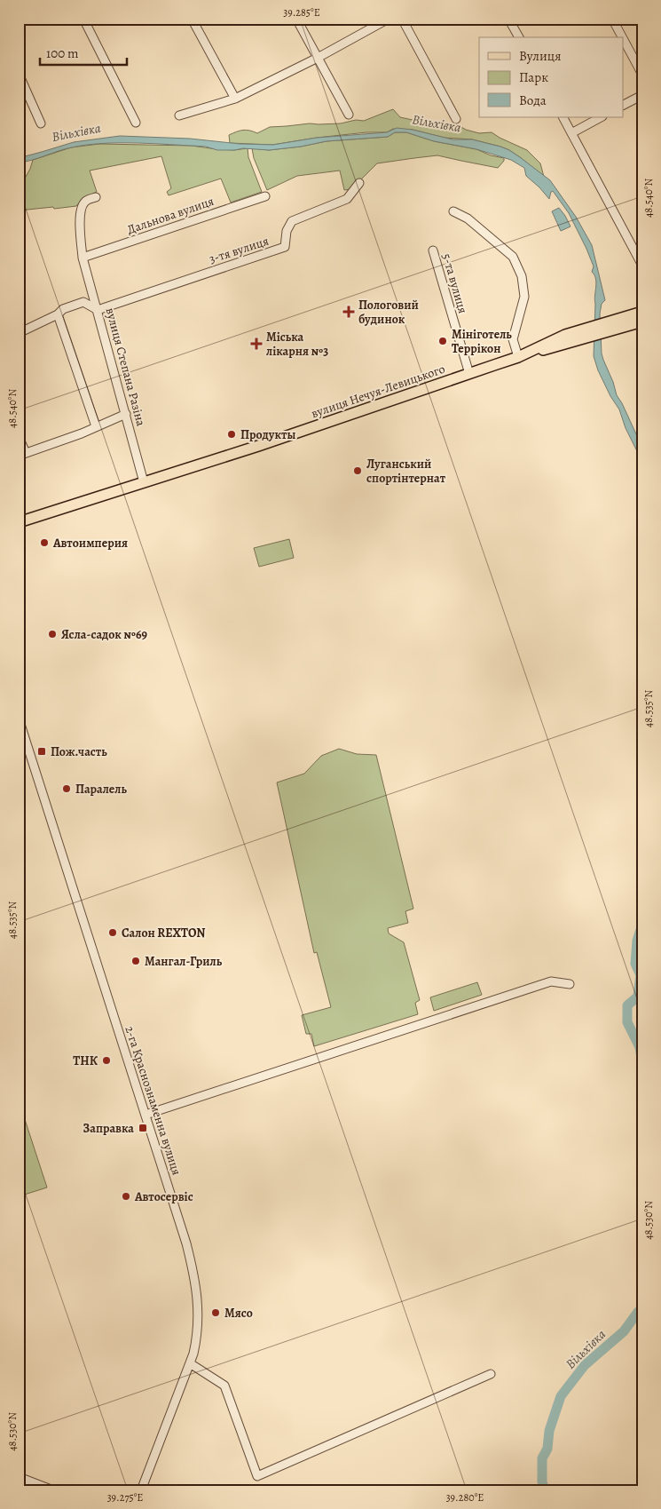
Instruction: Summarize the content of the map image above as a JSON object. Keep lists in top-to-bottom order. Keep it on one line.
{"streets":{"main road":["вулиця Нечуя-Левицького"],"street":["Дальнова вулиця","3-тя вулиця","5-та вулиця","вулиця Степана Разіна","2-га Краснознаменна вулиця"]},"crossings":[["Дальнова вулиця","вулиця Степана Разіна"],["3-тя вулиця","вулиця Степана Разіна"],["5-та вулиця","вулиця Нечуя-Левицького"],["вулиця Степана Разіна","вулиця Нечуя-Левицького"]],"water":["Вільхівка"],"places":{"health":["Пологовий будинок","Міська лікарня №3"],"other":["Мініготель Террікон","Продукты","Луганський спортінтернат","Автоимперия","Ясла-садок №69","Паралель","Салон REXTON","Мангал-Гриль","ТНК","Автосервіс","Мясо"],"transit":["Пож.часть","Заправка"]},"legend":["Вулиця","Парк","Вода"],"scale_bar":"100 m","coordinates":["39.285°E","48.540°N","48.535°N","48.530°N","39.275°E","39.280°E"]}
